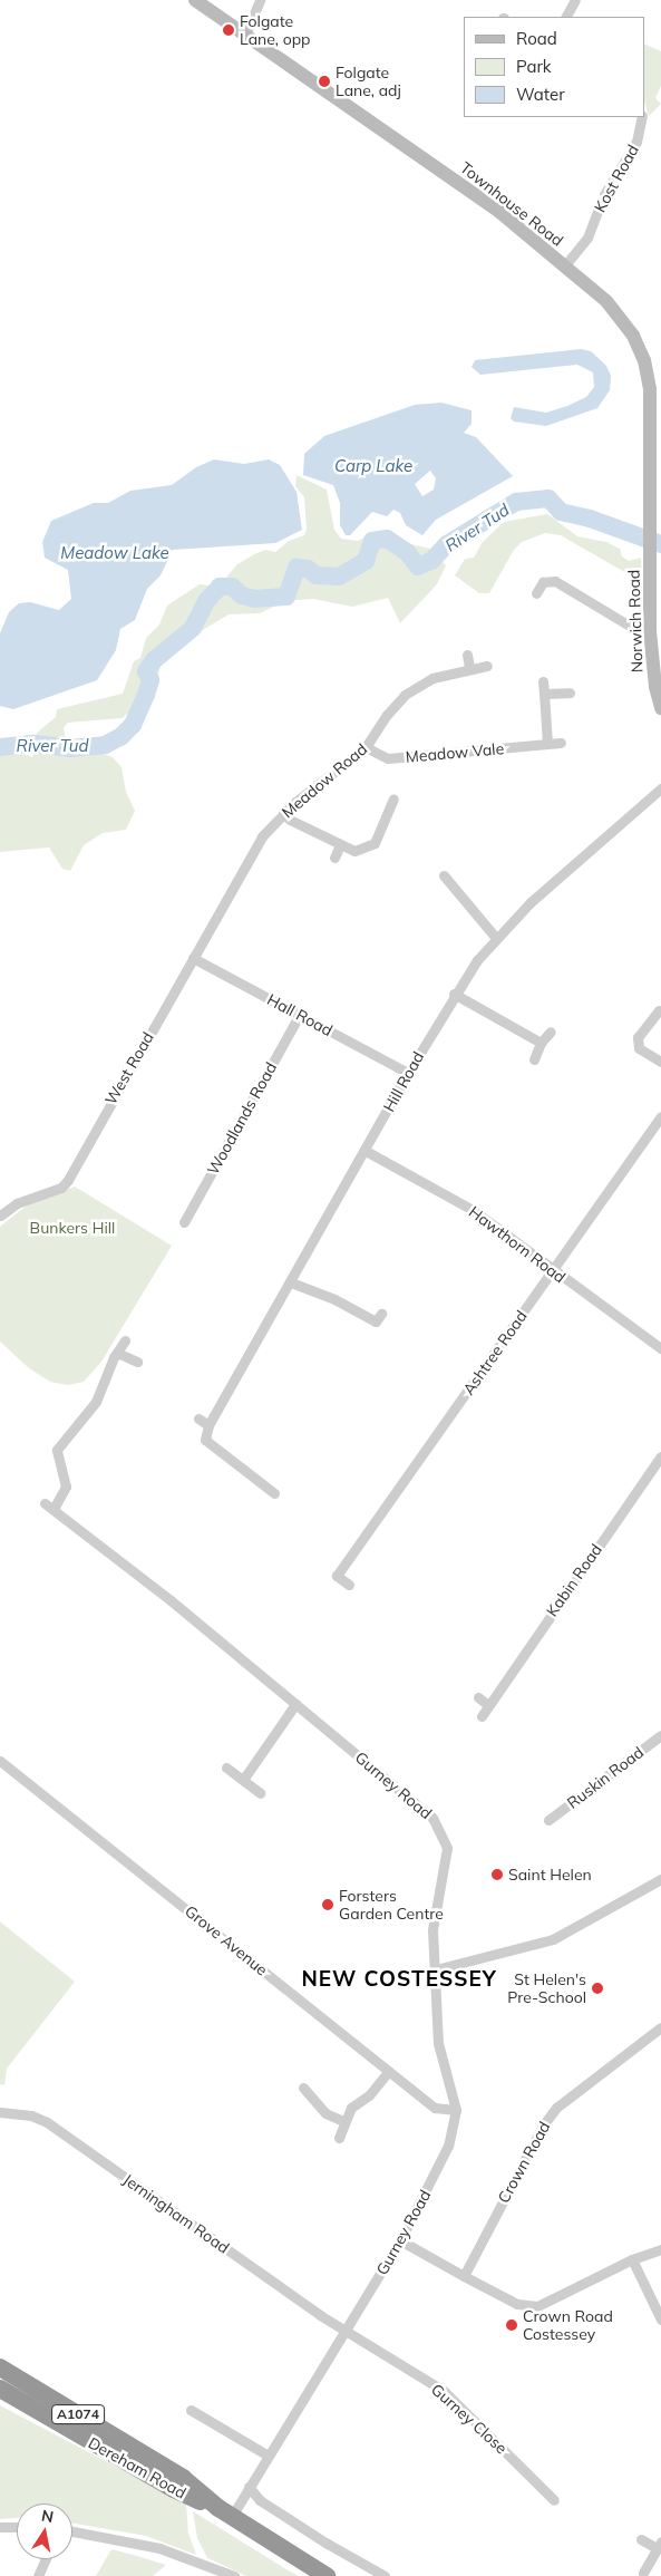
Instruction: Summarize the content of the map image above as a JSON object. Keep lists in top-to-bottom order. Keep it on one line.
{"streets":{"highway":["A1074","Dereham Road"],"street":["Kost Road","Townhouse Road","Norwich Road","Meadow Vale","Meadow Road","Hall Road","West Road","Hill Road","Woodlands Road","Hawthorn Road","Ashtree Road","Kabin Road","Ruskin Road","Gurney Road","Grove Avenue","Crown Road","Jerningham Road","Gurney Close"]},"crossings":[["Kost Road","Townhouse Road"],["Townhouse Road","Norwich Road"],["Meadow Vale","Meadow Road"],["Meadow Road","Hall Road"],["Meadow Road","West Road"],["Hall Road","West Road"],["Hall Road","Hill Road"],["Hall Road","Woodlands Road"],["Hill Road","Hawthorn Road"],["Hawthorn Road","Ashtree Road"],["Gurney Road","Grove Avenue"],["Gurney Road","Jerningham Road"],["Gurney Road","Gurney Close"],["Gurney Road","Dereham Road"],["Jerningham Road","Gurney Close"]],"districts":["NEW COSTESSEY"],"water":["Carp Lake","River Tud","Meadow Lake"],"parks":["Bunkers Hill"],"places":["Folgate Lane, opp","Folgate Lane, adj","Saint Helen","Forsters Garden Centre","St Helen's Pre-School","Crown Road Costessey"],"legend":["Road","Park","Water"],"north":"top"}
